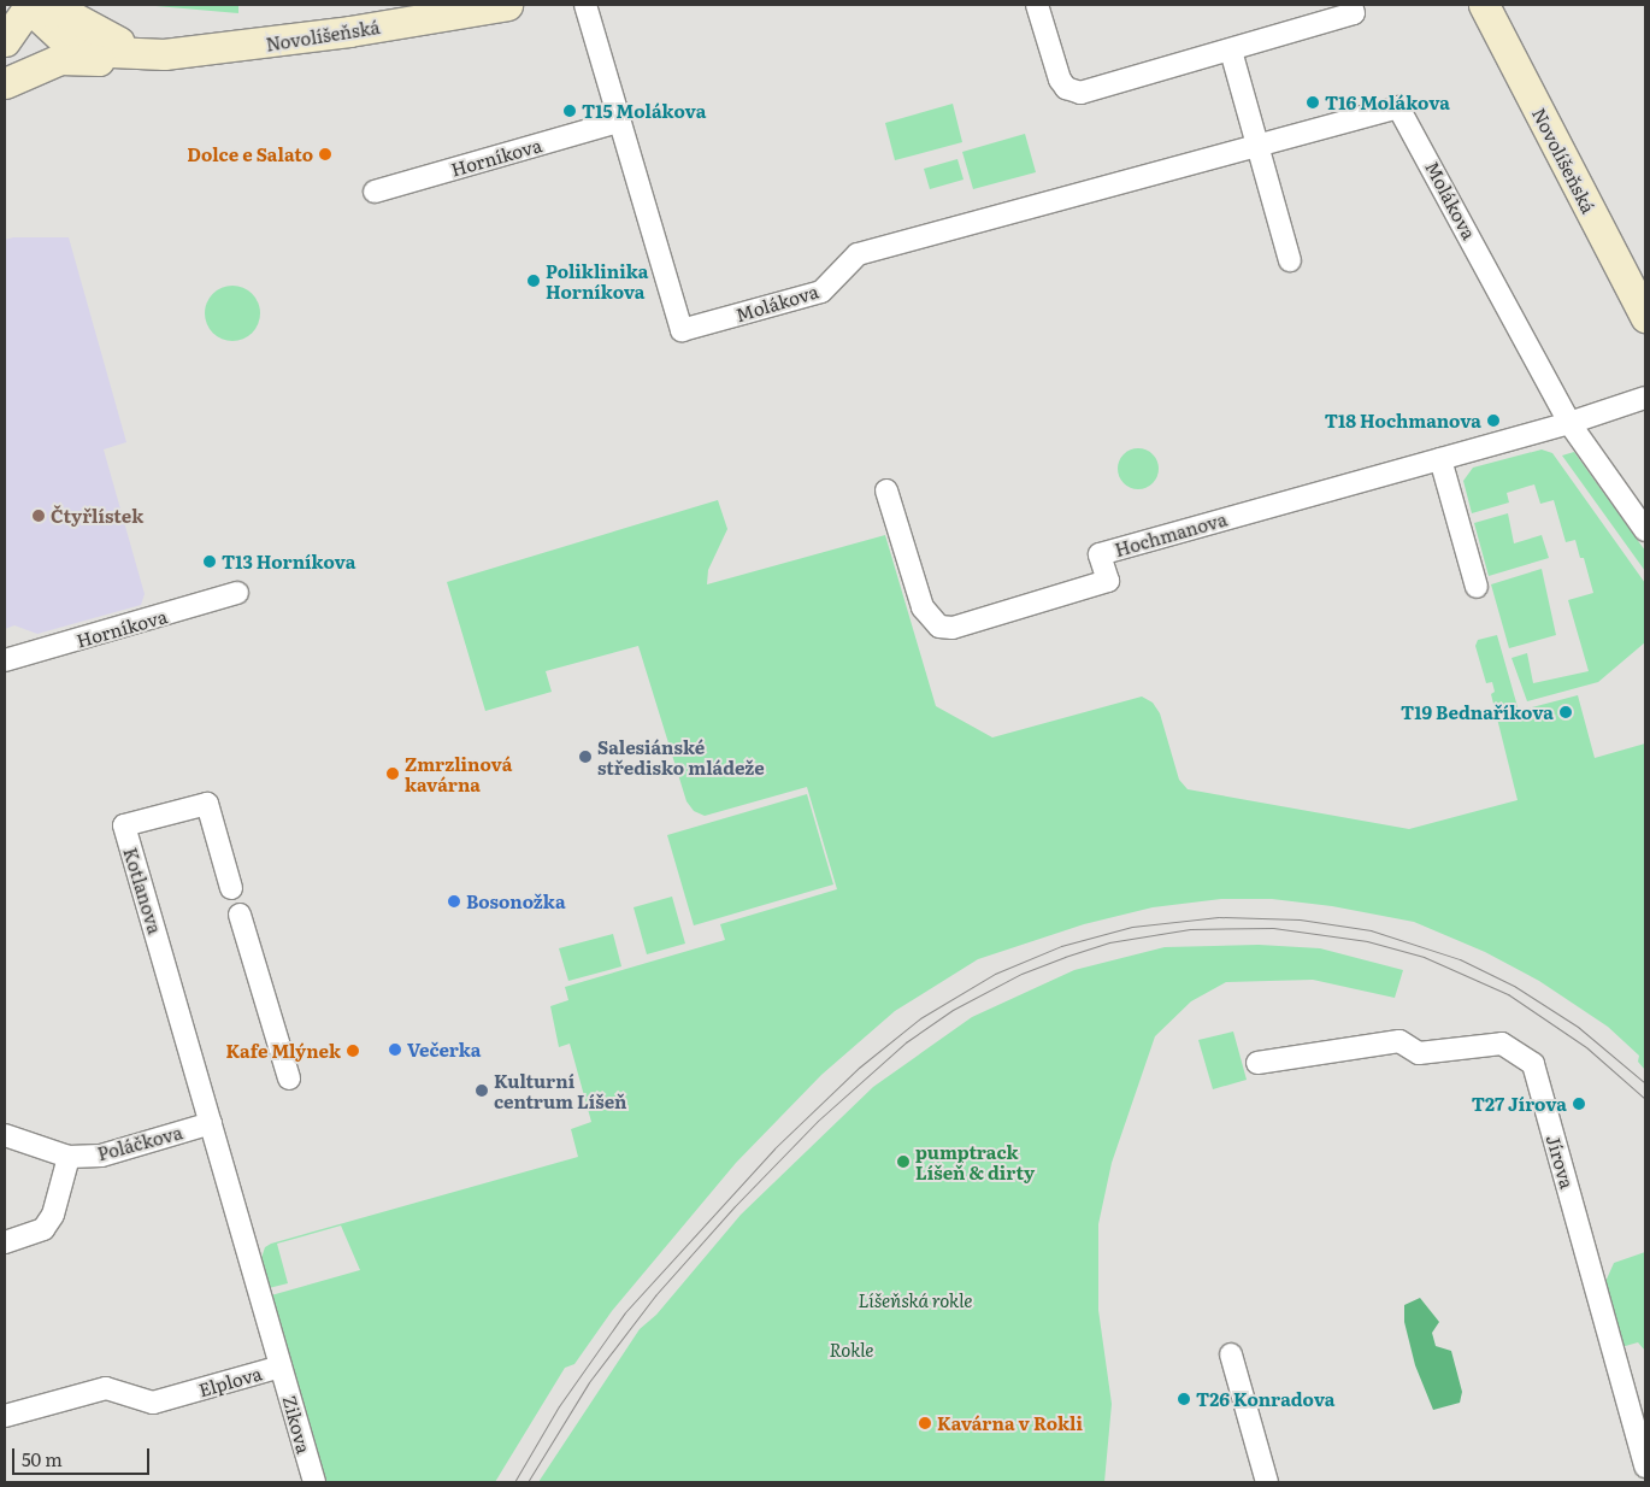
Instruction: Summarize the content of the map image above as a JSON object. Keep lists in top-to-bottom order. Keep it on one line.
{"streets":{"street":["Novolíšeňská","Horníkova","Molákova","Hochmanova","Kotlanova","Poláčkova","Jírova","Elplova","Zikova"]},"crossings":[["Horníkova","Molákova"],["Molákova","Hochmanova"],["Kotlanova","Poláčkova"],["Kotlanova","Elplova"],["Poláčkova","Elplova"],["Elplova","Zikova"]],"parks":["Líšeňská rokle","Rokle"],"places":["T16 Molákova","T15 Molákova","Dolce e Salato","Poliklinika Horníkova","T18 Hochmanova","Čtyřlístek","T13 Horníkova","T19 Bednaříkova","Salesiánské středisko mládeže","Zmrzlinová kavárna","Bosonožka","Večerka","Kafe Mlýnek","Kulturní centrum Líšeň","T27 Jírova","pumptrack Líšeň & dirty","T26 Konradova","Kavárna v Rokli"],"scale_bar":"50 m"}
